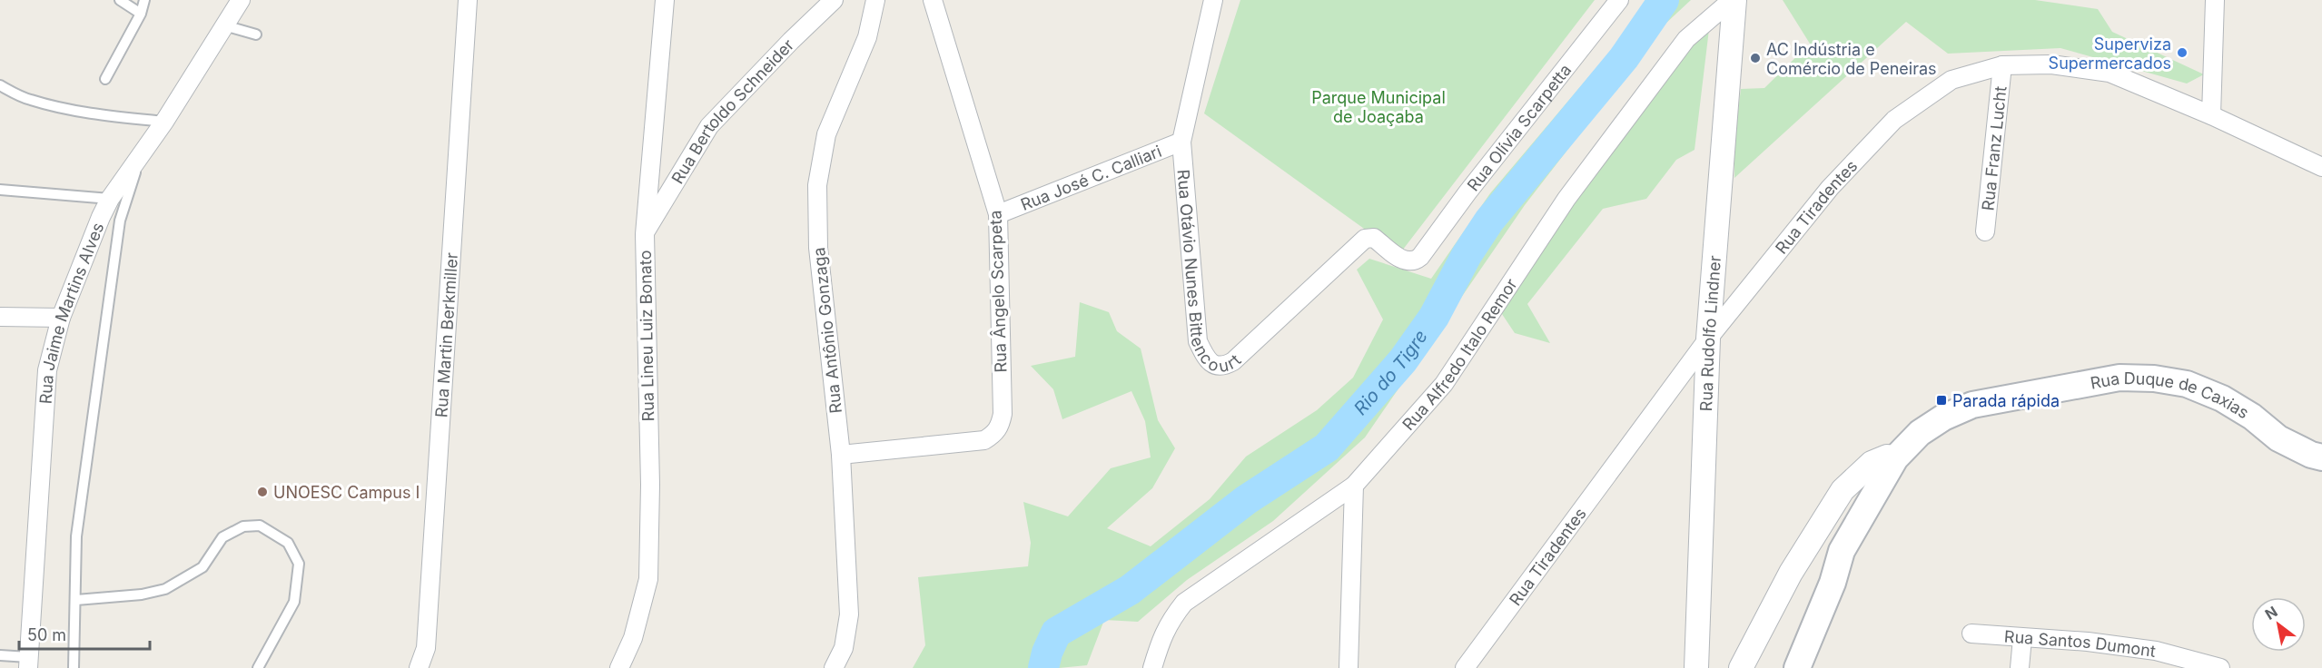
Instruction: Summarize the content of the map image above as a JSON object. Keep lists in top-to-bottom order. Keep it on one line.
{"streets":{"main road":["Rua Duque de Caxias"],"street":["Rua Bertoldo Schneider","Rua Olívia Scarpetta","Rua Franz Lucht","Rua José C. Calliari","Rua Tiradentes","Rua Otávio Nunes Bittencourt","Rua Ângelo Scarpeta","Rua Jaime Martins Alves","Rua Antônio Gonzaga","Rua Rudolfo Lindner","Rua Martin Berkmiller","Rua Lineu Luiz Bonato","Rua Alfredo Italo Remor","Rua Santos Dumont"]},"crossings":[["Rua Bertoldo Schneider","Rua Lineu Luiz Bonato"],["Rua Olívia Scarpetta","Rua Otávio Nunes Bittencourt"],["Rua Franz Lucht","Rua Tiradentes"],["Rua José C. Calliari","Rua Otávio Nunes Bittencourt"],["Rua José C. Calliari","Rua Ângelo Scarpeta"],["Rua Tiradentes","Rua Rudolfo Lindner"],["Rua Ângelo Scarpeta","Rua Antônio Gonzaga"],["Rua Rudolfo Lindner","Rua Alfredo Italo Remor"]],"water":["Rio do Tigre"],"parks":["Parque Municipal de Joaçaba"],"places":{"other":["Superviza Supermercados","AC Indústria e Comércio de Peneiras","UNOESC Campus I"],"transit":["Parada rápida"]},"scale_bar":"50 m","north":"top left"}
